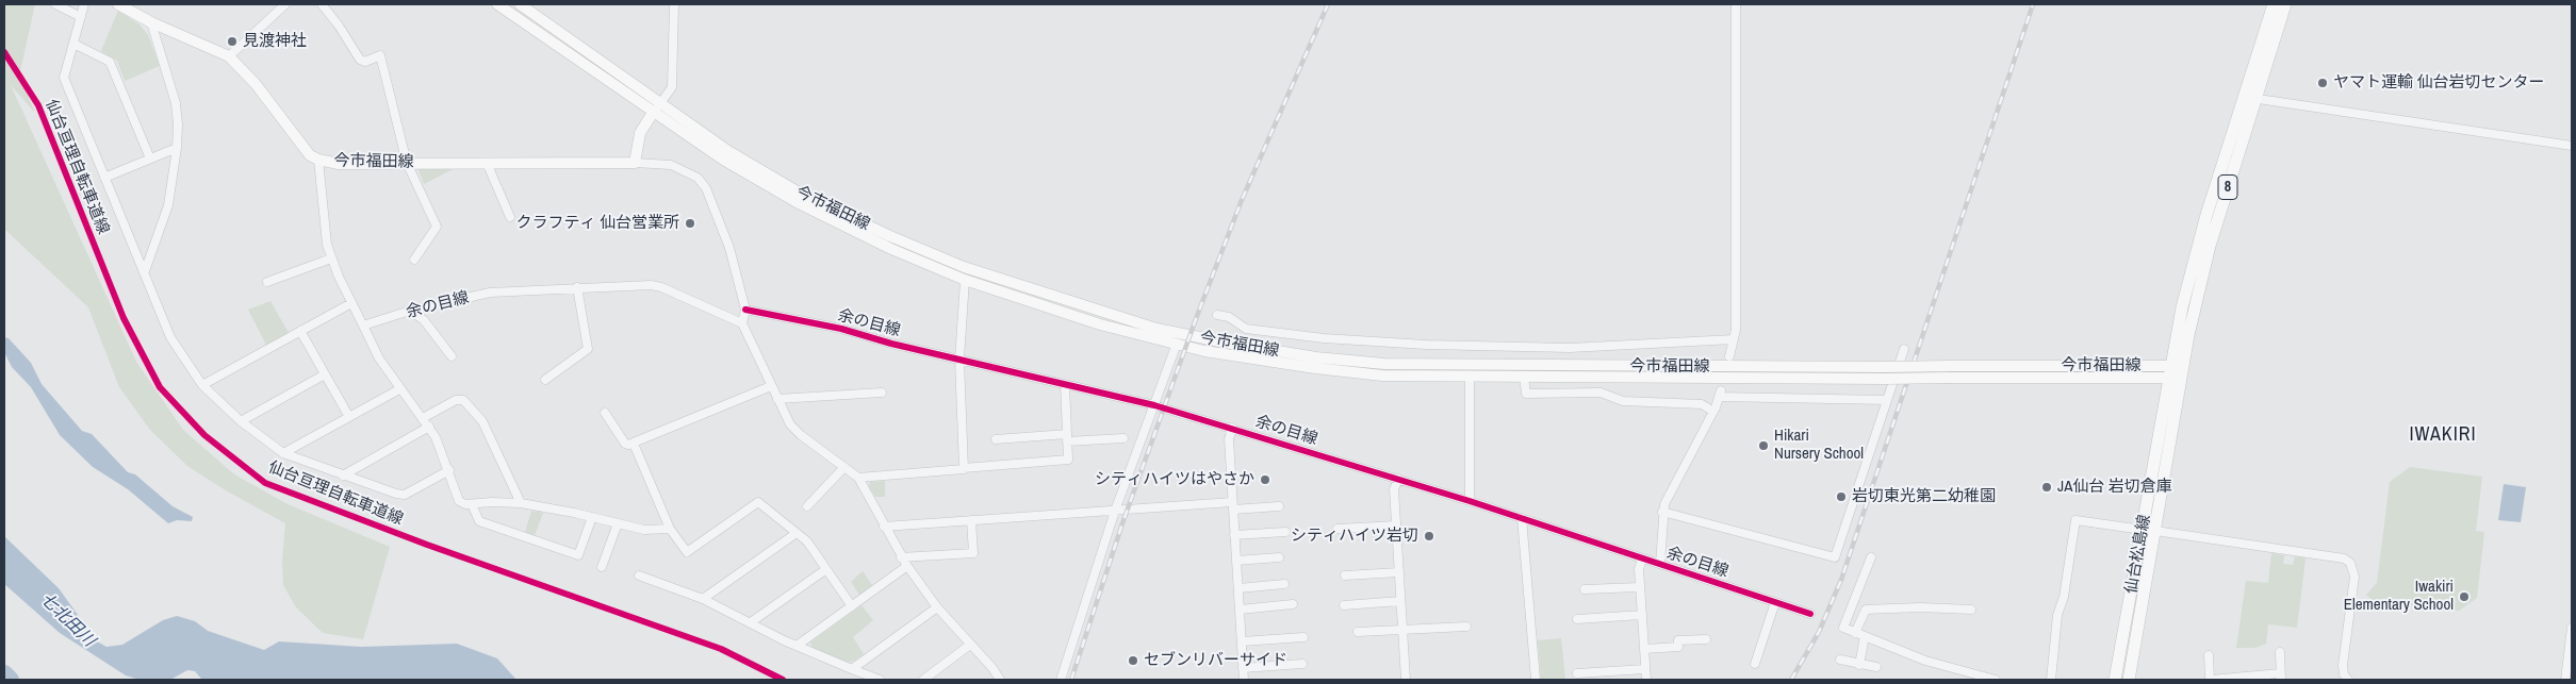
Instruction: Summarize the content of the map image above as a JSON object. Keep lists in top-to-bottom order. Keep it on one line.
{"streets":{"main road":["今市福田線","8","仙台松島線"],"street":["余の目線"],"cycle path":["仙台亘理自転車道線"]},"crossings":[["今市福田線","8"],["今市福田線","仙台松島線"],["8","仙台松島線"]],"districts":["IWAKIRI"],"water":["七北田川"],"places":["見渡神社","ヤマト運輸 仙台岩切センター","クラフティ 仙台営業所","Hikari Nursery School","シティハイツはやさか","JA仙台 岩切倉庫","岩切東光第二幼稚園","シティハイツ岩切","Iwakiri Elementary School","セブンリバーサイド"]}
